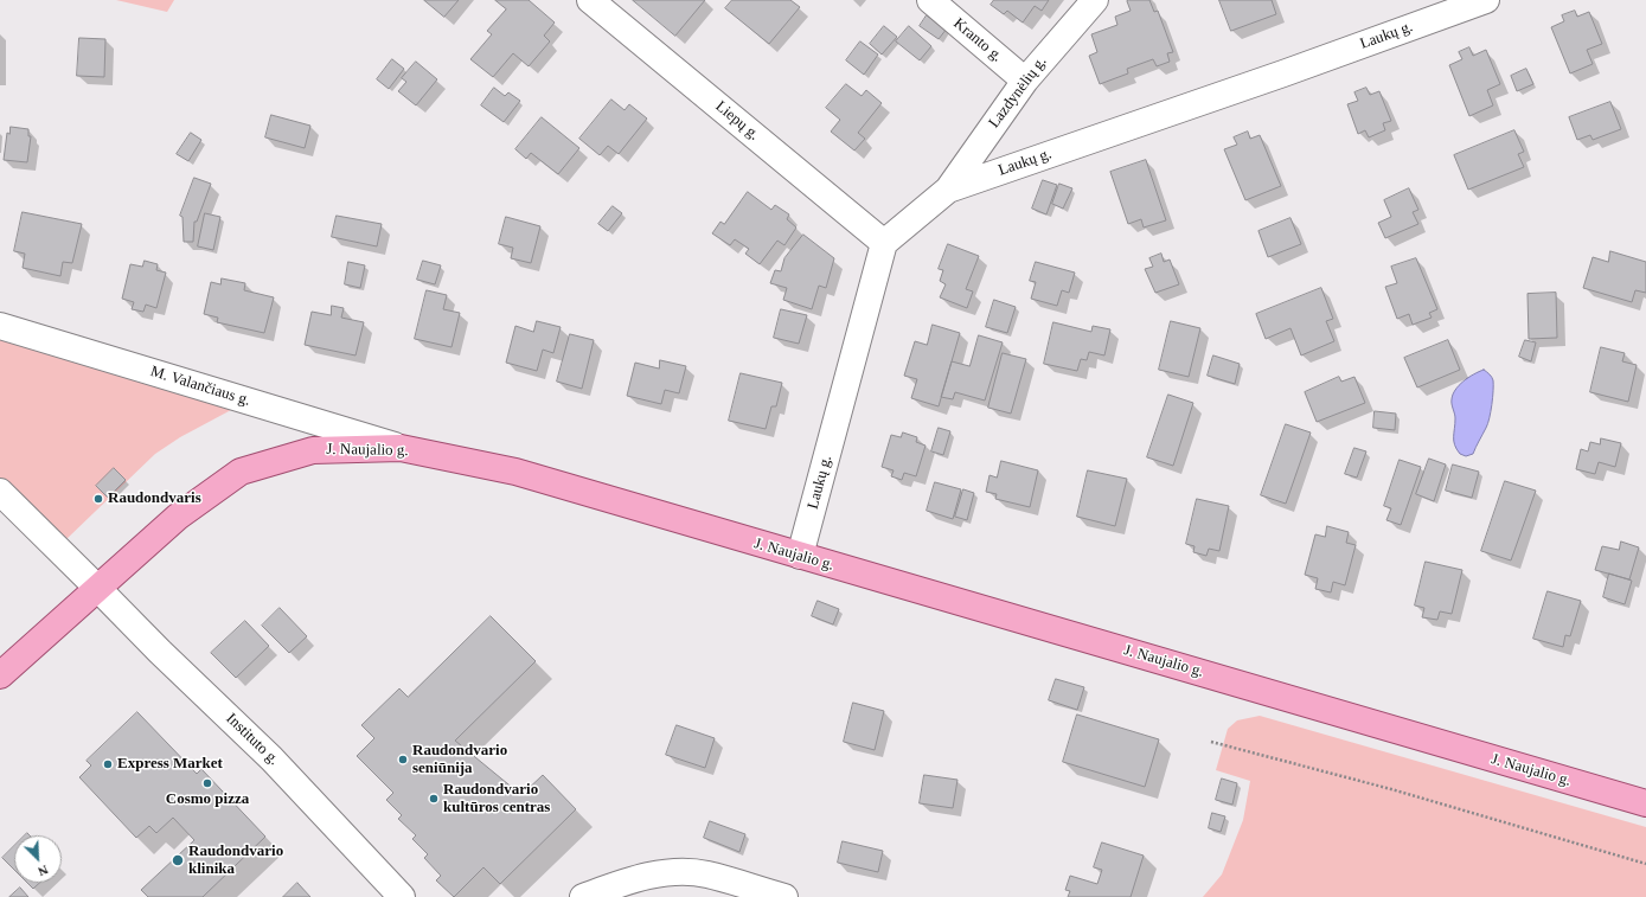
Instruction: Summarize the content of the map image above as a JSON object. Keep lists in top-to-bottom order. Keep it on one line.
{"streets":{"main road":["J. Naujalio g."],"street":["Laukų g.","Kranto g.","Lazdynėlių g.","Liepų g.","M. Valančiaus g.","Instituto g."]},"crossings":[["Laukų g.","Lazdynėlių g."],["Laukų g.","Liepų g."],["Laukų g.","J. Naujalio g."],["Kranto g.","Lazdynėlių g."],["M. Valančiaus g.","J. Naujalio g."],["J. Naujalio g.","Instituto g."]],"places":["Raudondvaris","Raudondvario seniūnija","Express Market","Cosmo pizza","Raudondvario kultūros centras","Raudondvario klinika"],"north":"bottom right"}
